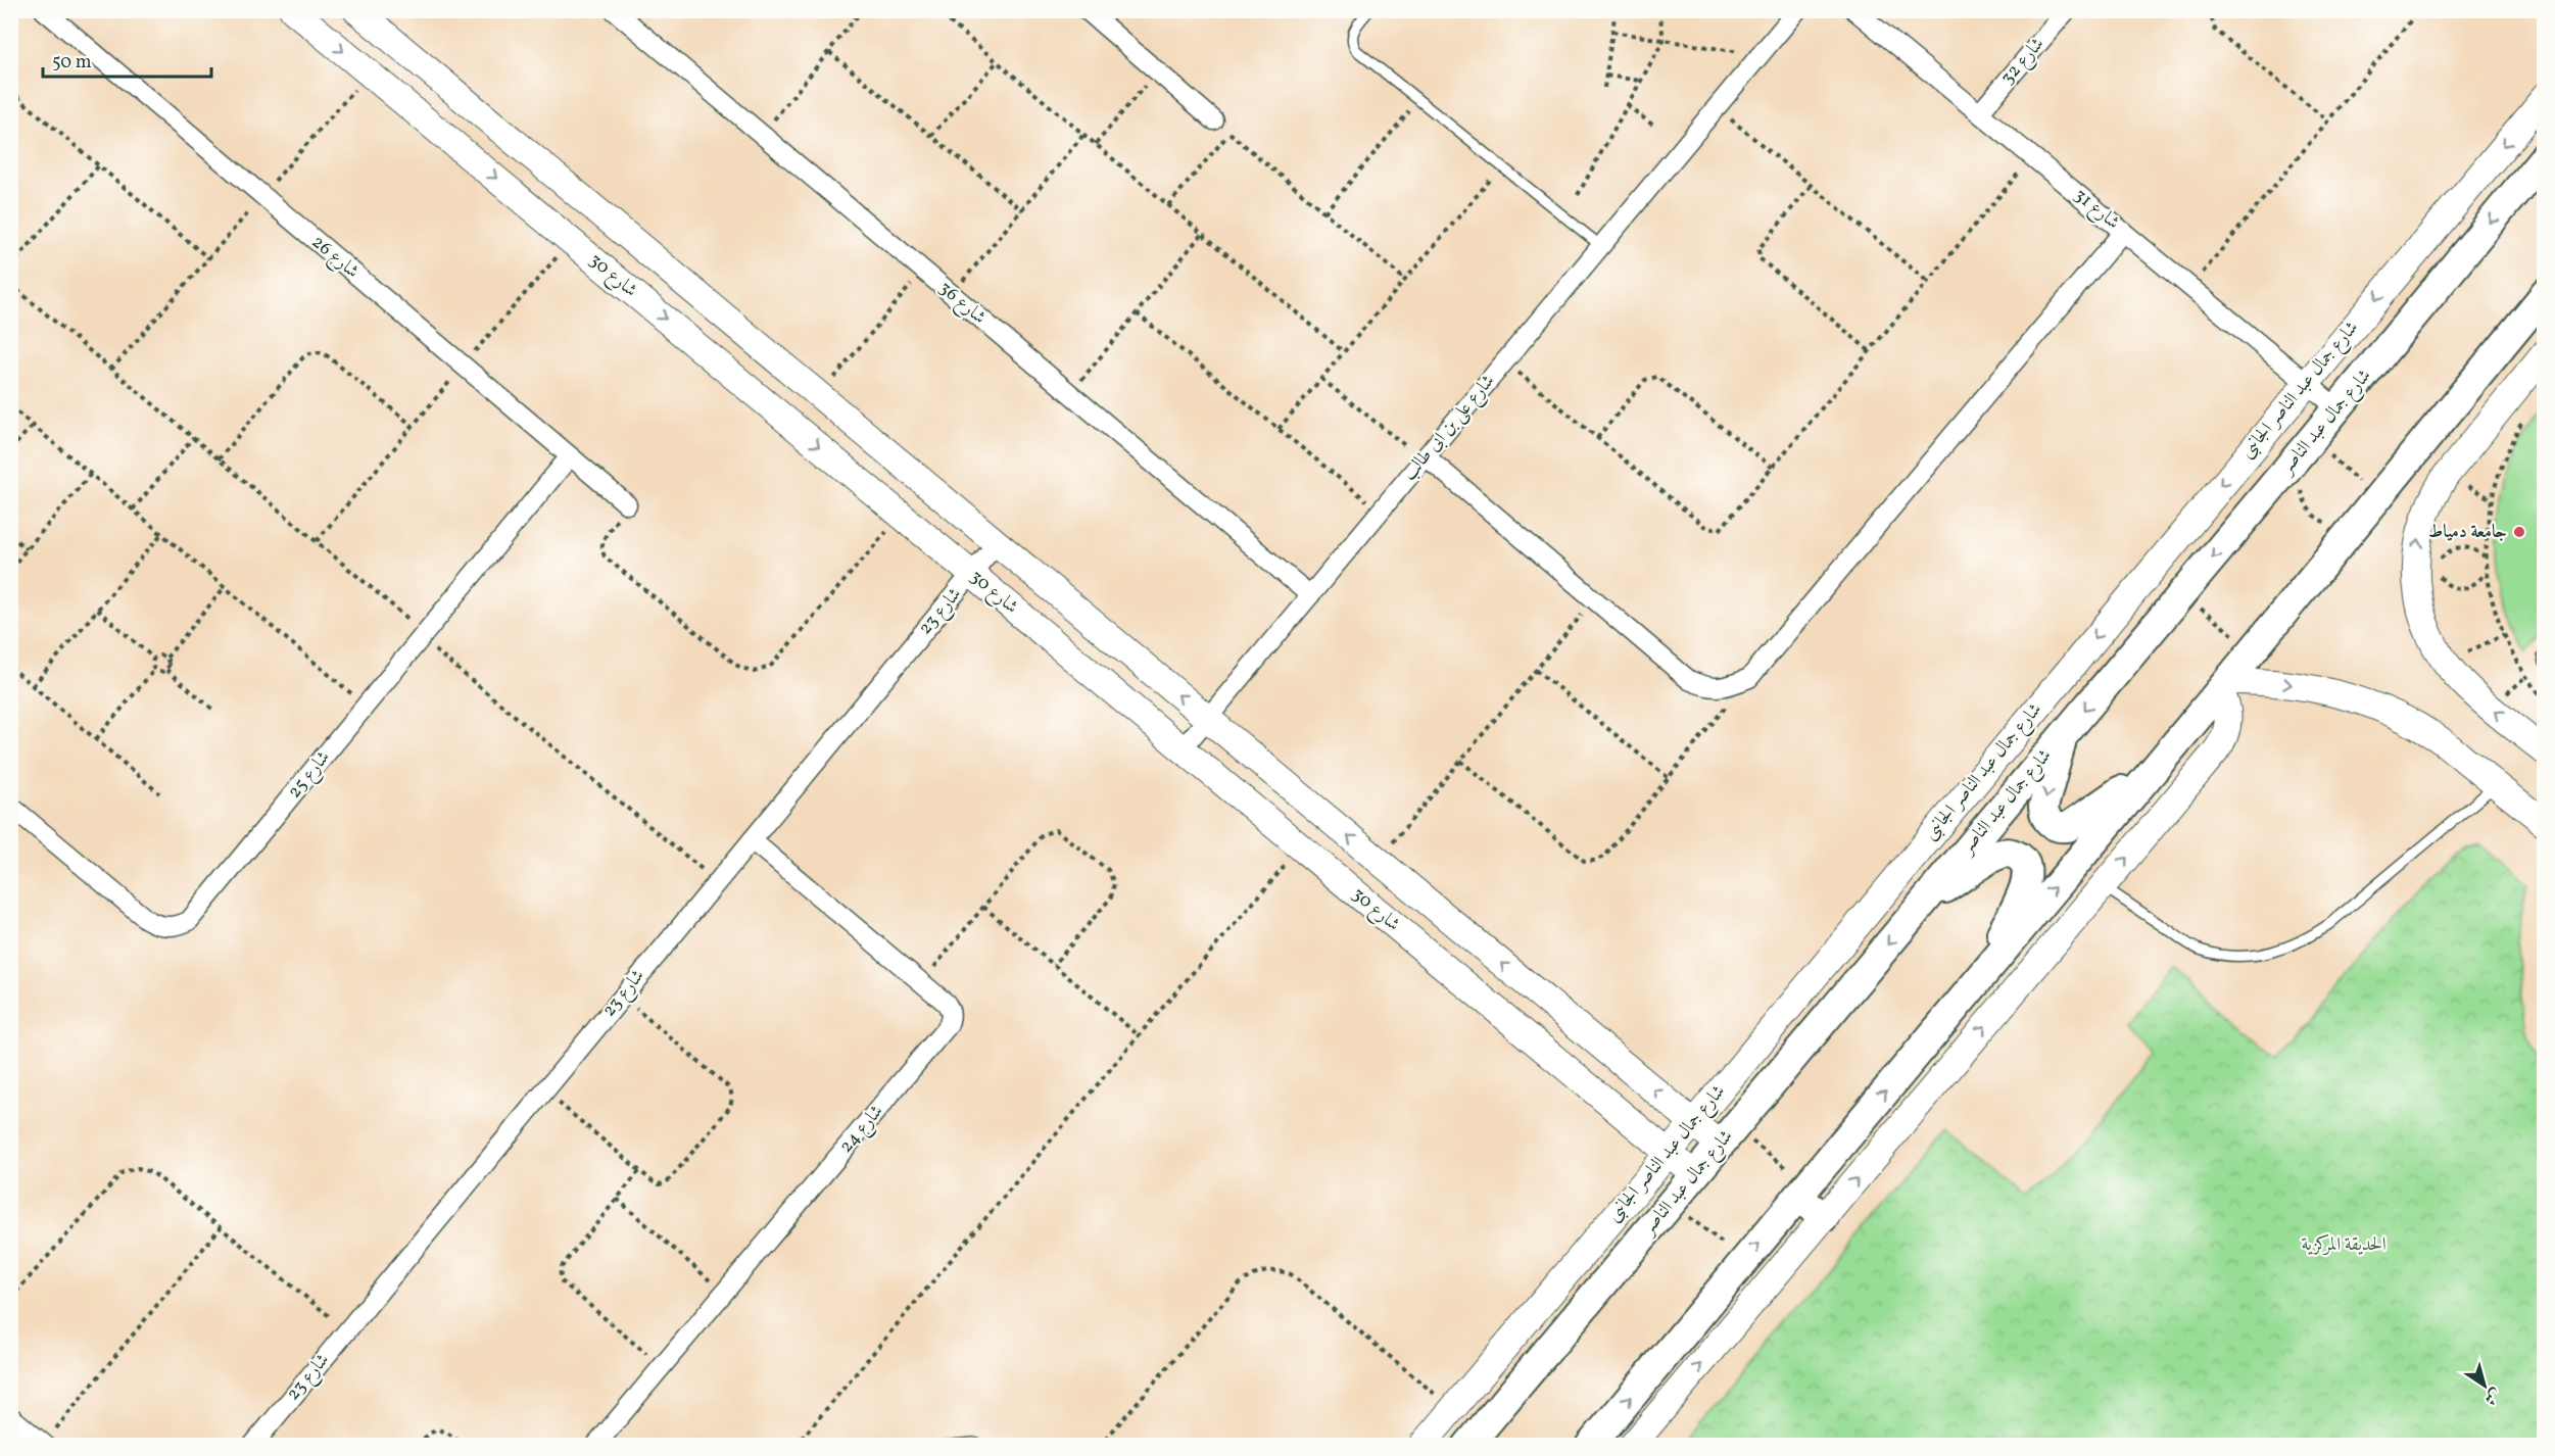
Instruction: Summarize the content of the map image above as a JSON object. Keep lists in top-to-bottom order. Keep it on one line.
{"streets":{"main road":["شارع جمال عبد الناصر"],"street":["شارع 32","شارع 31","شارع 26","شارع 30","شارع 36","شارع جمال عبد الناصر الجانبى","شارع على بن ابى طالب","شارع 23","شارع 25","شارع 24"]},"crossings":[["شارع 32","شارع 31"],["شارع 31","شارع جمال عبد الناصر الجانبى"],["شارع 31","شارع جمال عبد الناصر"],["شارع 26","شارع 25"],["شارع 30","شارع جمال عبد الناصر الجانبى"],["شارع 30","شارع جمال عبد الناصر"],["شارع 30","شارع على بن ابى طالب"],["شارع 30","شارع 23"],["شارع 36","شارع على بن ابى طالب"],["شارع 23","شارع 24"]],"parks":["الحديقة المركزية"],"places":["جامعة دمياط"],"scale_bar":"50 m","north":"bottom right"}
